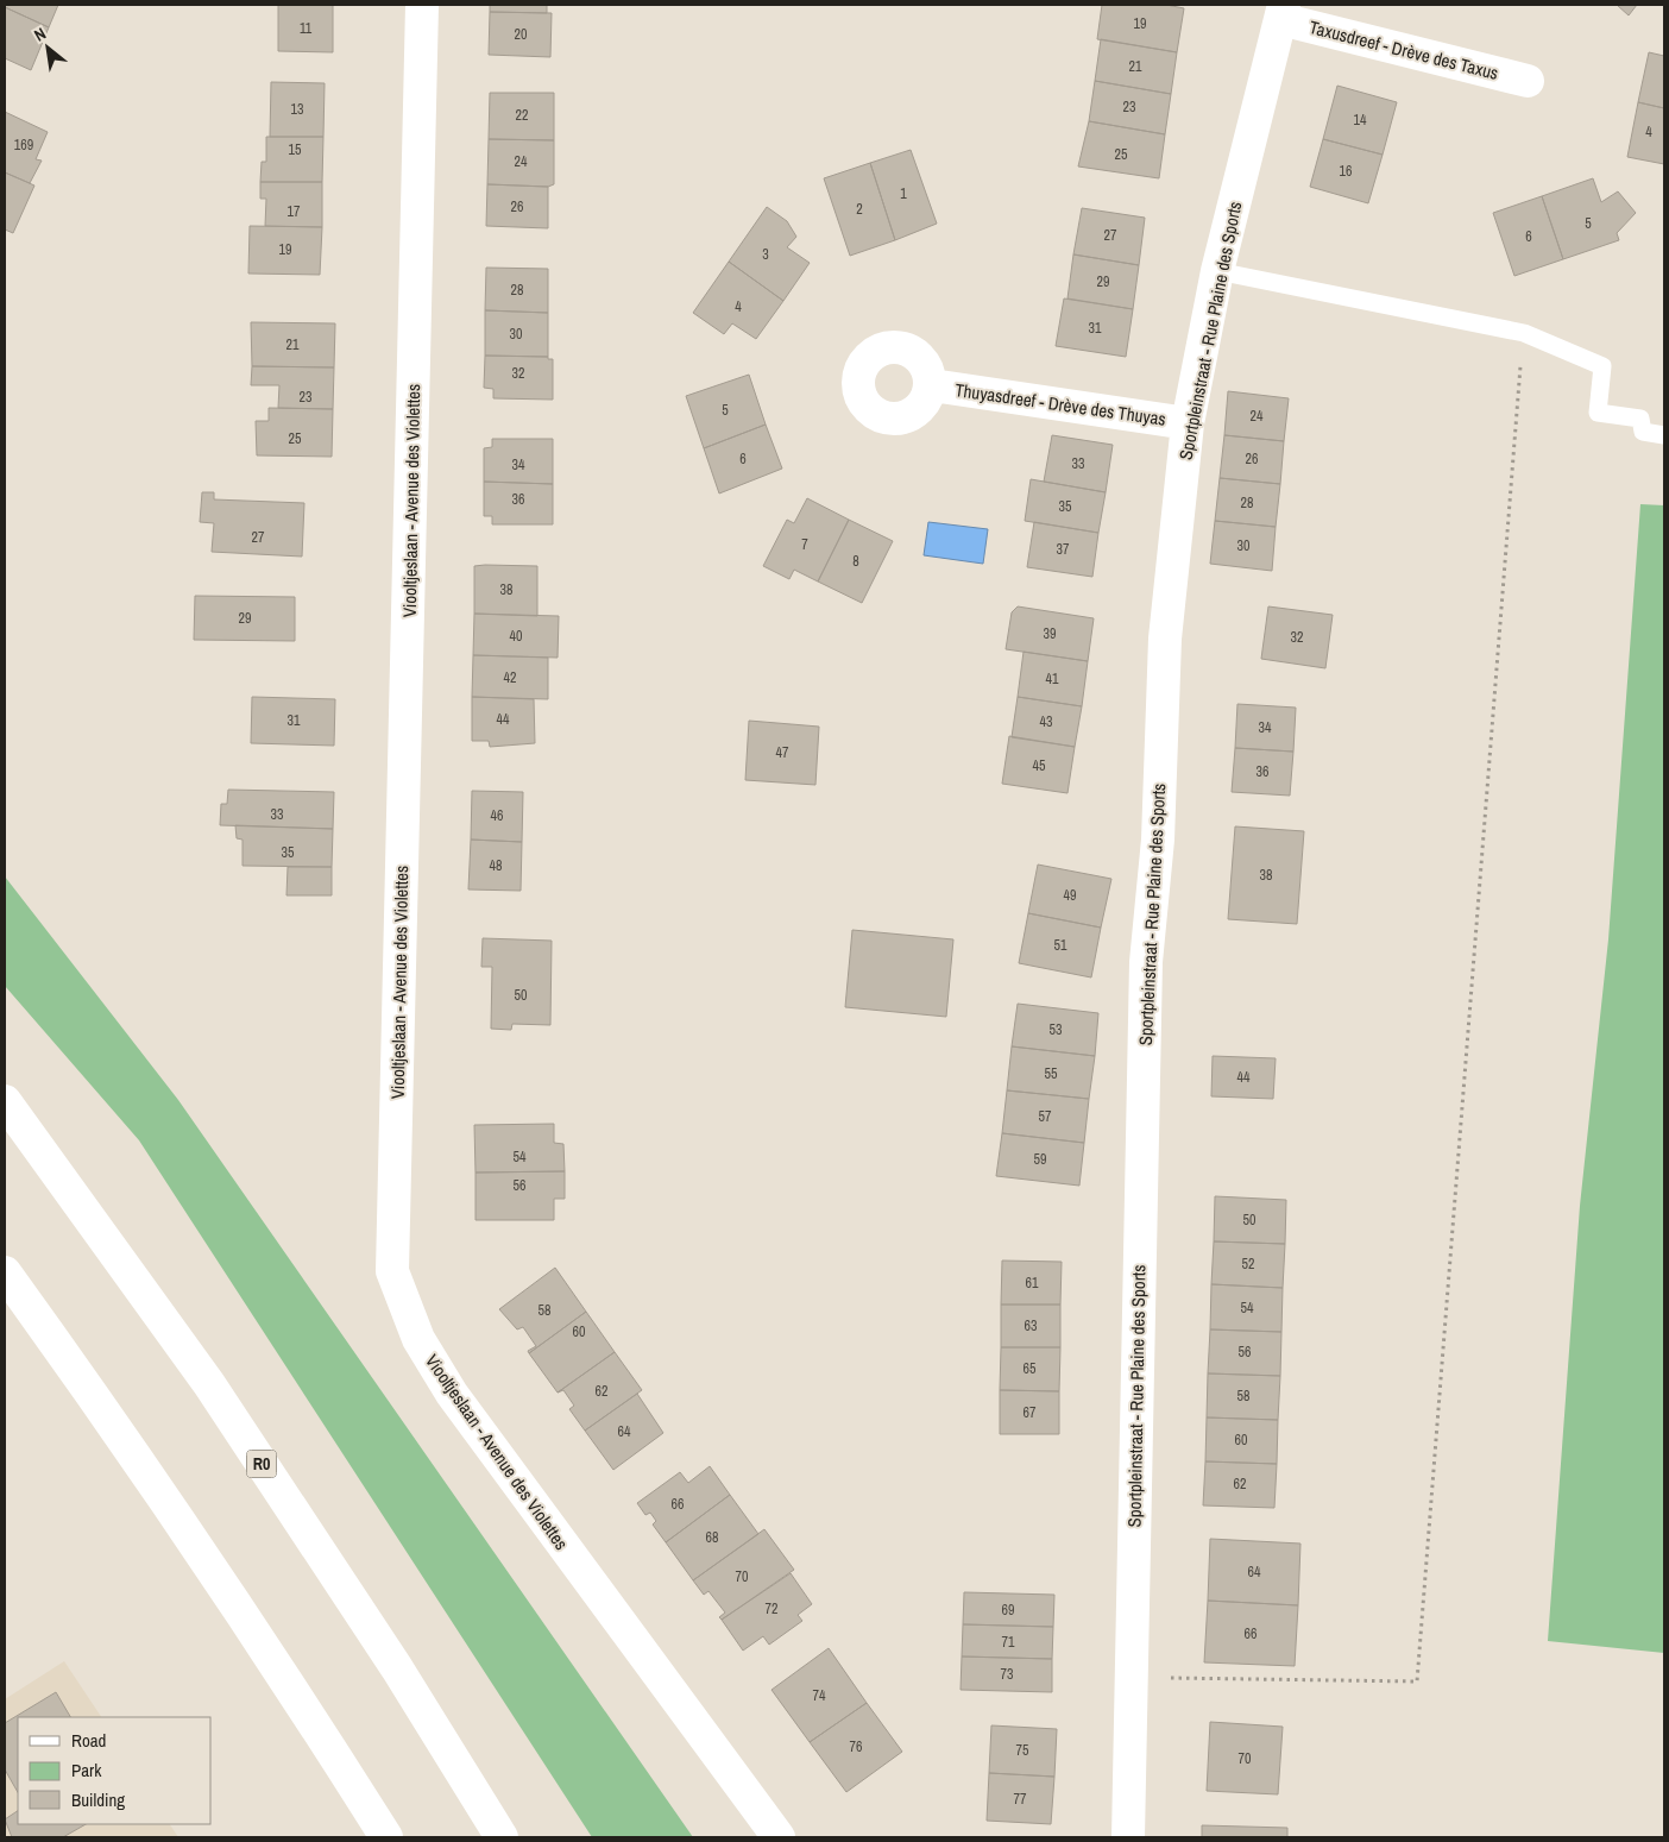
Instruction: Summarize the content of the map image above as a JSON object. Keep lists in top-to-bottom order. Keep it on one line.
{"streets":{"main road":["Taxusdreef - Drève des Taxus","Sportpleinstraat - Rue Plaine des Sports","Thuyasdreef - Drève des Thuyas","Viooltjeslaan - Avenue des Violettes","R0"]},"crossings":[["Taxusdreef - Drève des Taxus","Sportpleinstraat - Rue Plaine des Sports"],["Sportpleinstraat - Rue Plaine des Sports","Thuyasdreef - Drève des Thuyas"]],"house_numbers":["19","11","20","21","23","13","22","14","4","169","15","25","24","16","1","26","2","17","5","27","6","19","3","29","28","4","31","30","21","32","23","5","24","25","6","26","33","34","36","28","35","27","7","30","37","8","38","29","39","40","32","42","41","44","31","43","34","47","45","36","33","46","35","48","38","49","51","50","53","55","44","57","54","59","56","50","52","61","54","58","63","60","56","65","62","58","67","64","60","62","66","68","64","70","72","69","66","71","73","74","76","75","70","77"],"legend":["Road","Park","Building"],"north":"top left"}
